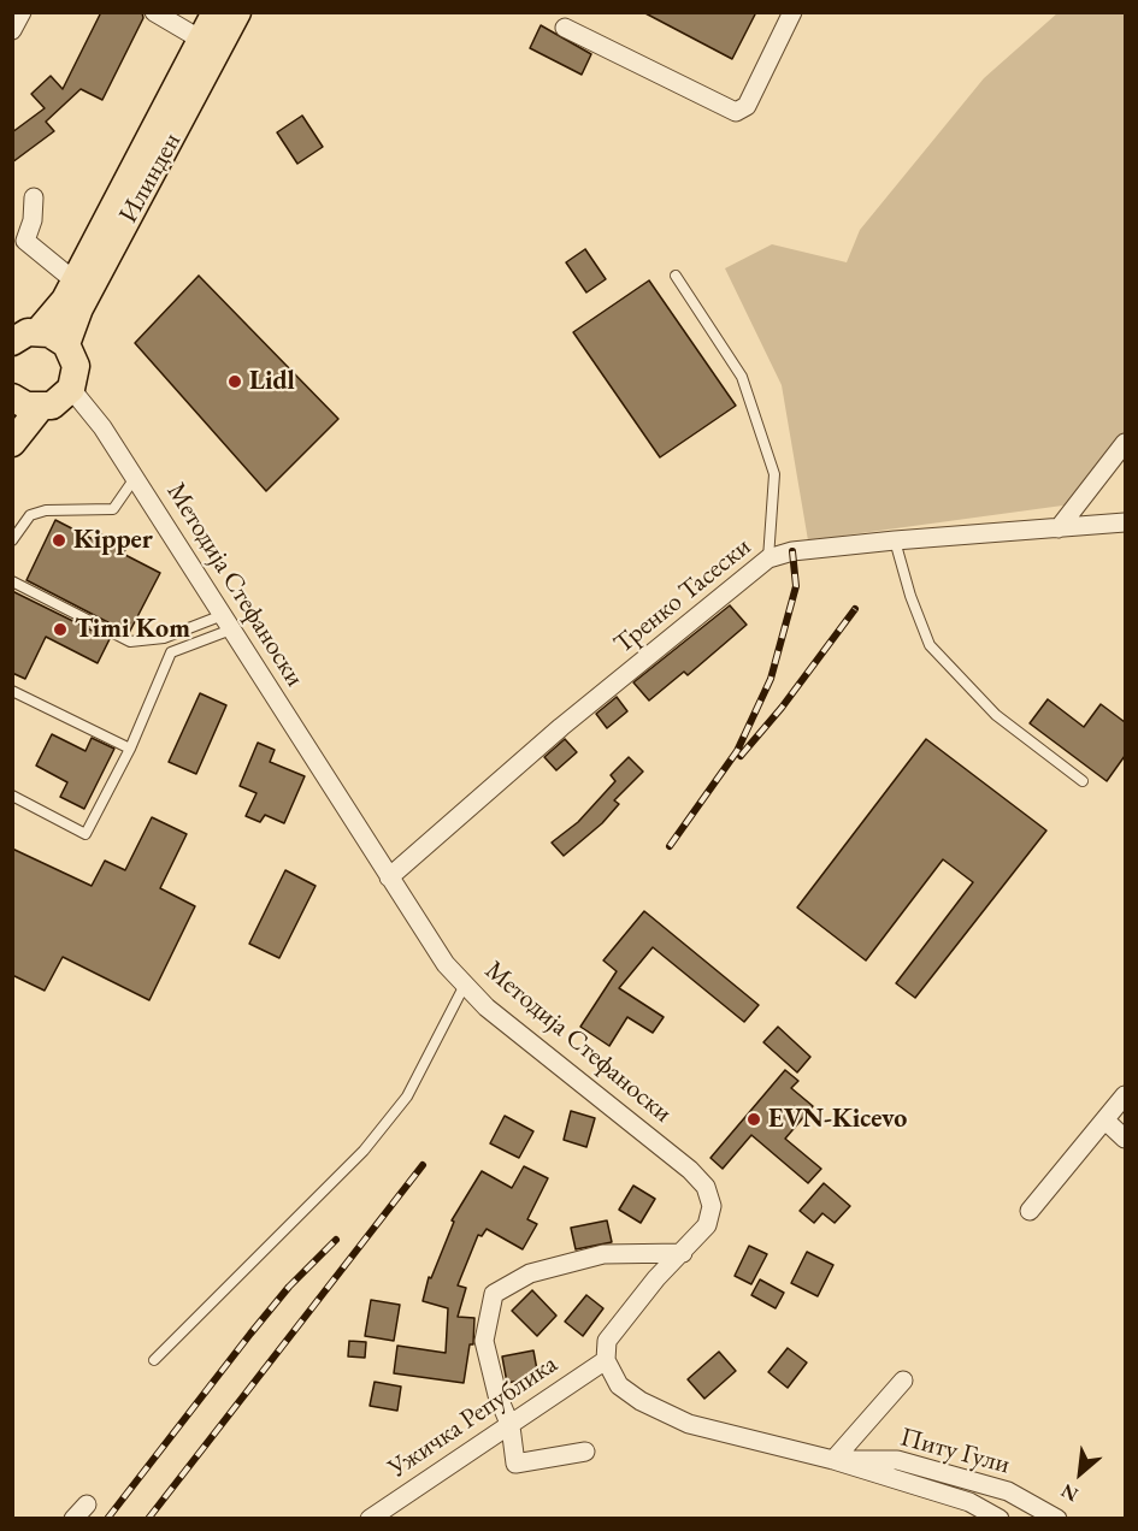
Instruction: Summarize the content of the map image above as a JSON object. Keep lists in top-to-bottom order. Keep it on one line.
{"streets":{"main road":["Илинден"],"street":["Методија Стефаноски","Тренко Тасески","Ужичка Република","Питу Гули"]},"crossings":[["Илинден","Методија Стефаноски"],["Методија Стефаноски","Тренко Тасески"],["Методија Стефаноски","Ужичка Република"]],"places":["Lidl","Kipper","Timi Kom","EVN-Kicevo"],"north":"bottom left"}
